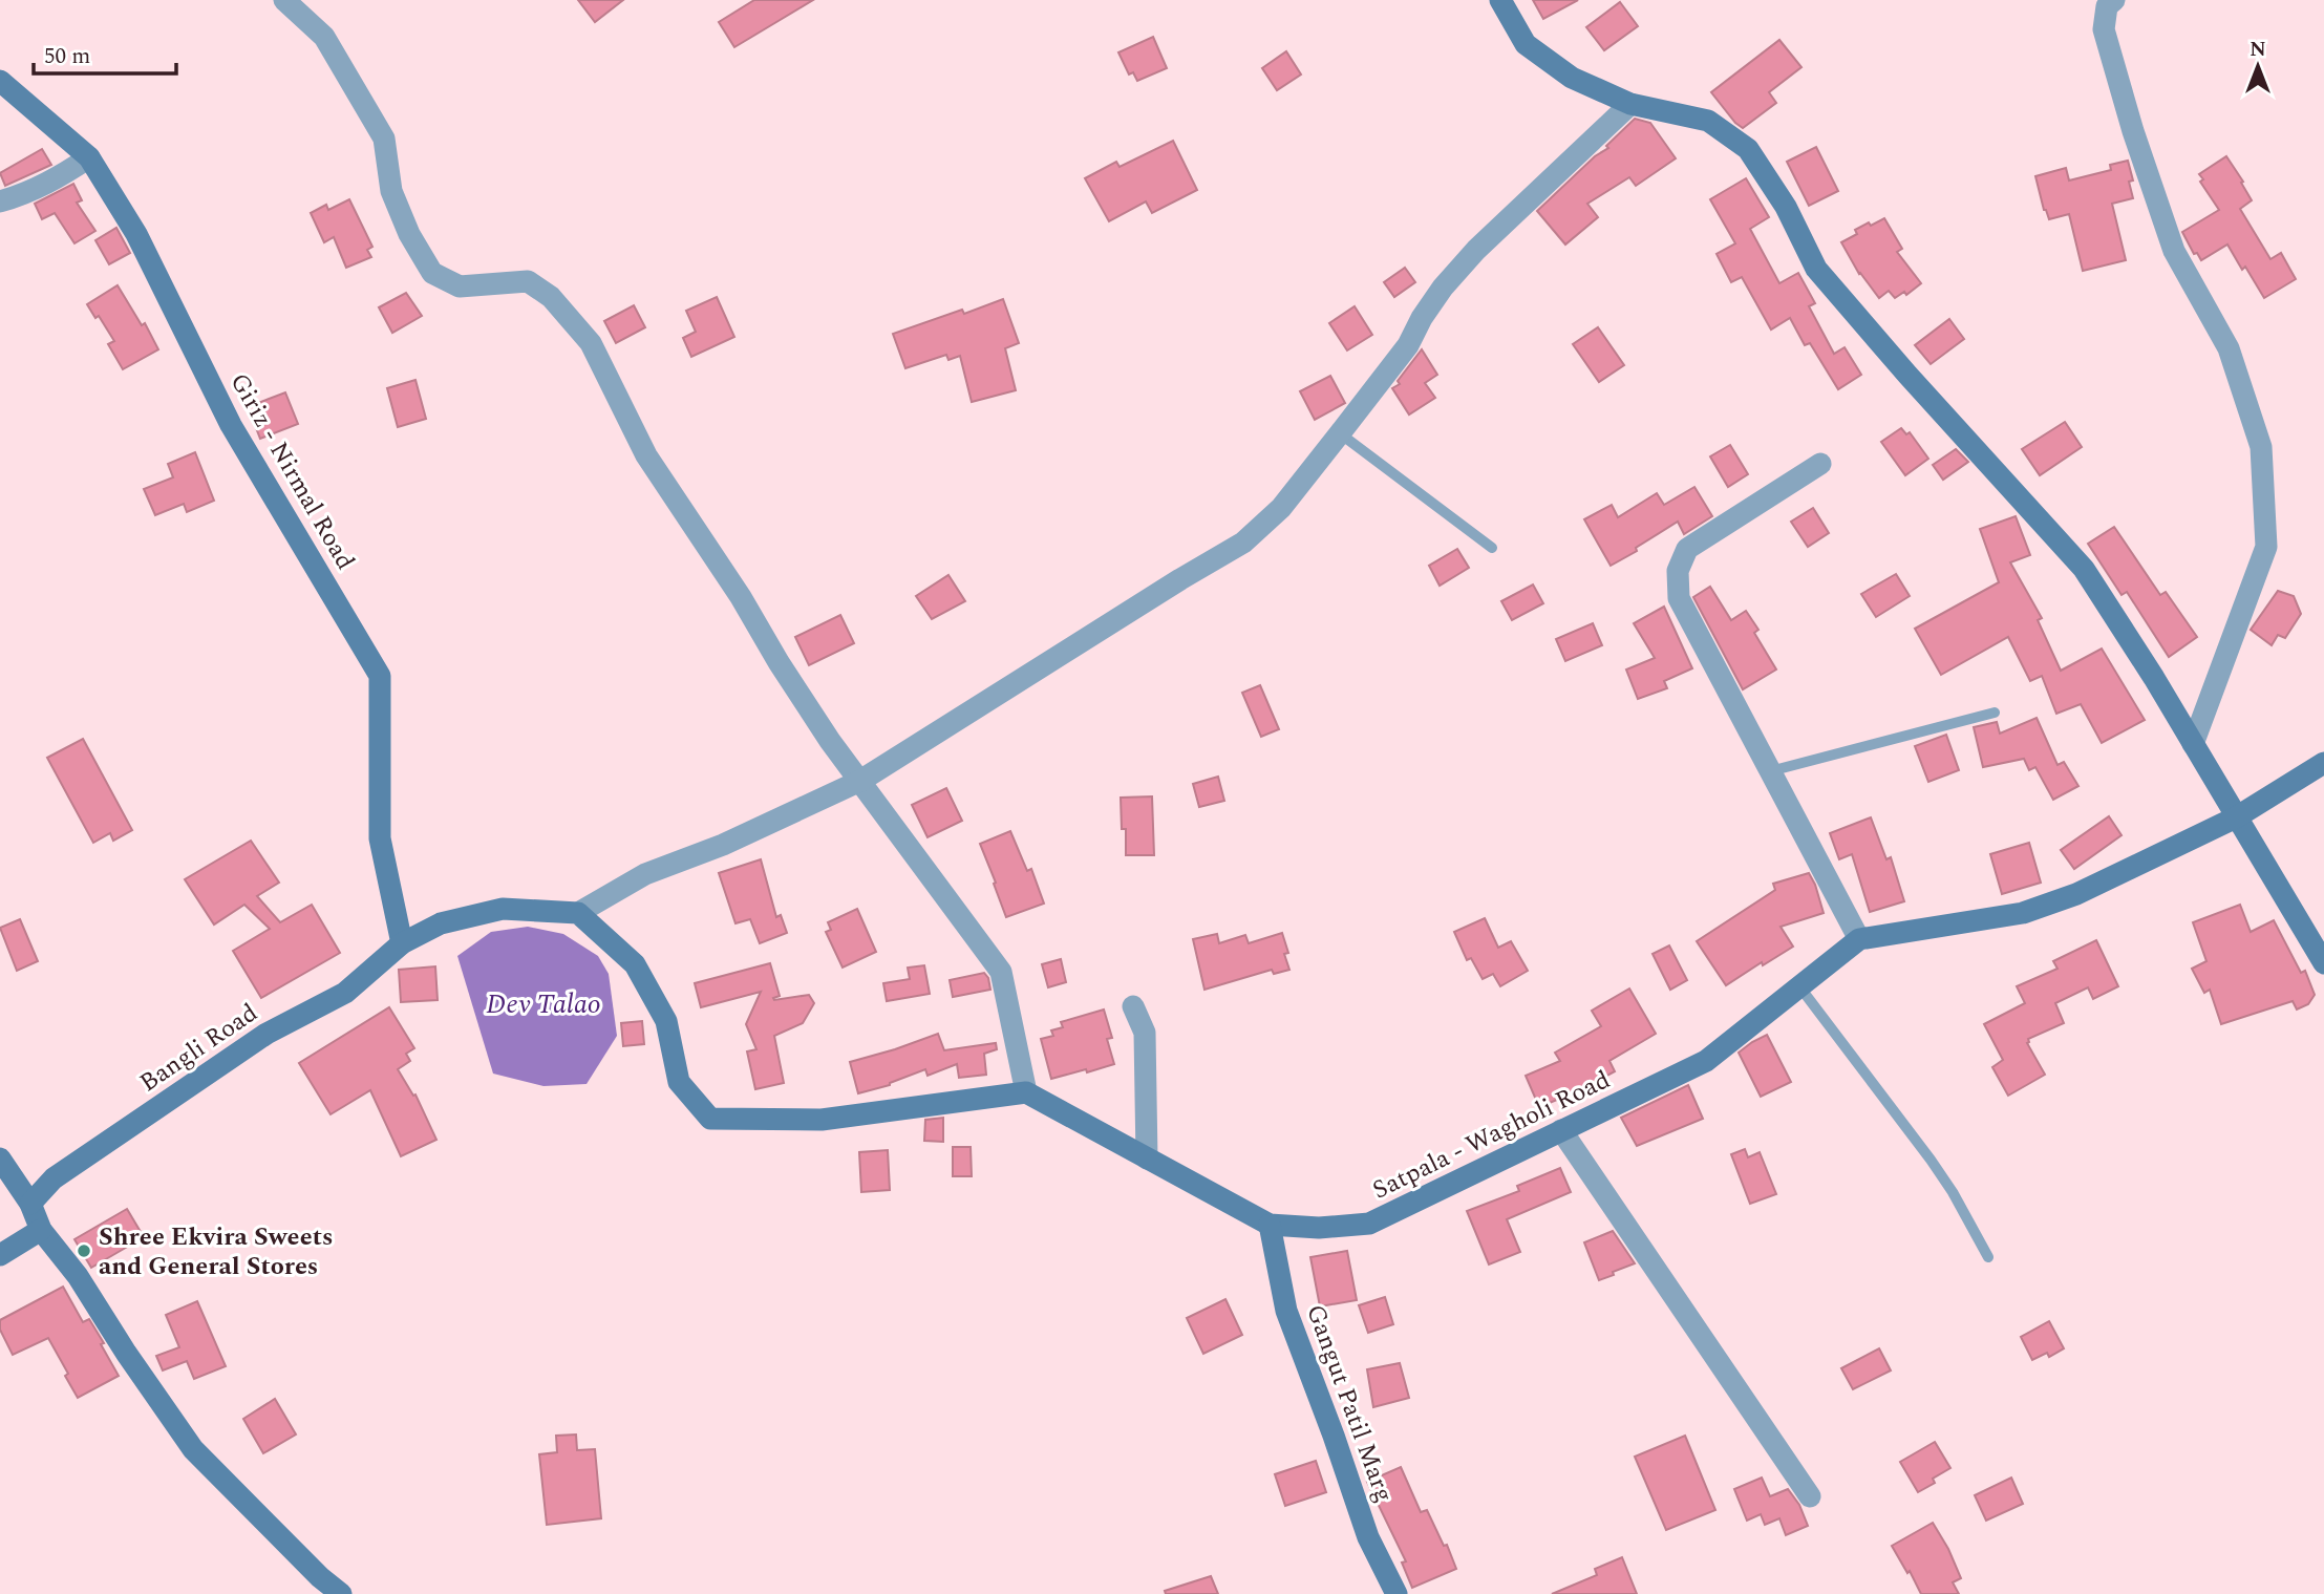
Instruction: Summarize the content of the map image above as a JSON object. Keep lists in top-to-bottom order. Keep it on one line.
{"streets":{"main road":["Giriz - Nirmal Road","Bangli Road","Satpala - Wagholi Road","Gangut Patil Marg"]},"crossings":[["Giriz - Nirmal Road","Bangli Road"],["Satpala - Wagholi Road","Gangut Patil Marg"]],"water":["Dev Talao"],"places":["Shree Ekvira Sweets and General Stores"],"scale_bar":"50 m","north":"top"}
